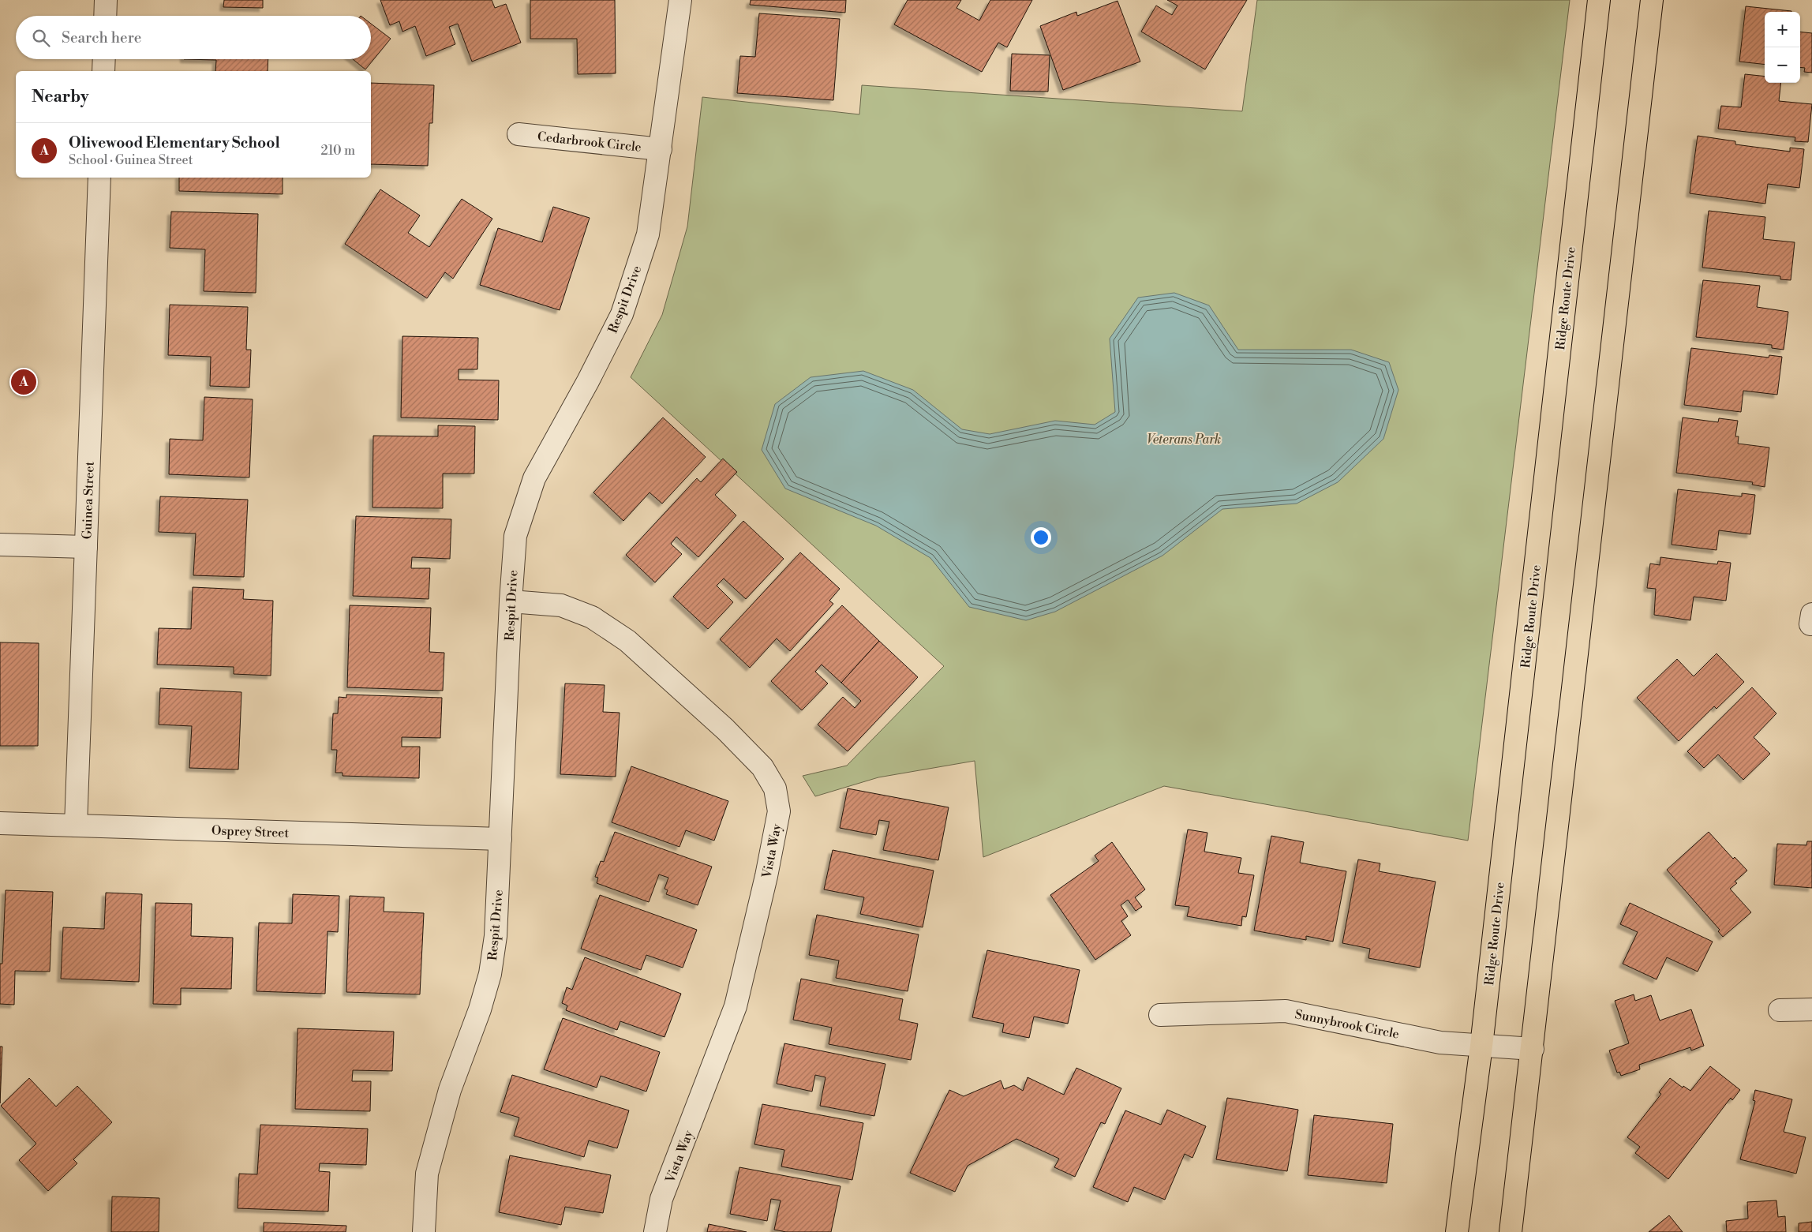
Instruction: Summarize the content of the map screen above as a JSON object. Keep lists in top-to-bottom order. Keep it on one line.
{"streets":{"main road":["Ridge Route Drive"],"street":["Cedarbrook Circle","Respit Drive","Guinea Street","Osprey Street","Vista Way","Sunnybrook Circle"]},"crossings":[["Cedarbrook Circle","Respit Drive"],["Ridge Route Drive","Sunnybrook Circle"],["Respit Drive","Osprey Street"],["Respit Drive","Vista Way"],["Guinea Street","Osprey Street"]],"parks":["Veterans Park"],"page":{"map_buttons":["+","−"],"search":"Search here","heading":"Nearby","list":[{"mark":"A","name":"Olivewood Elementary School","note":"School · Guinea Street","value":"210 m"}],"pins":"A"}}
